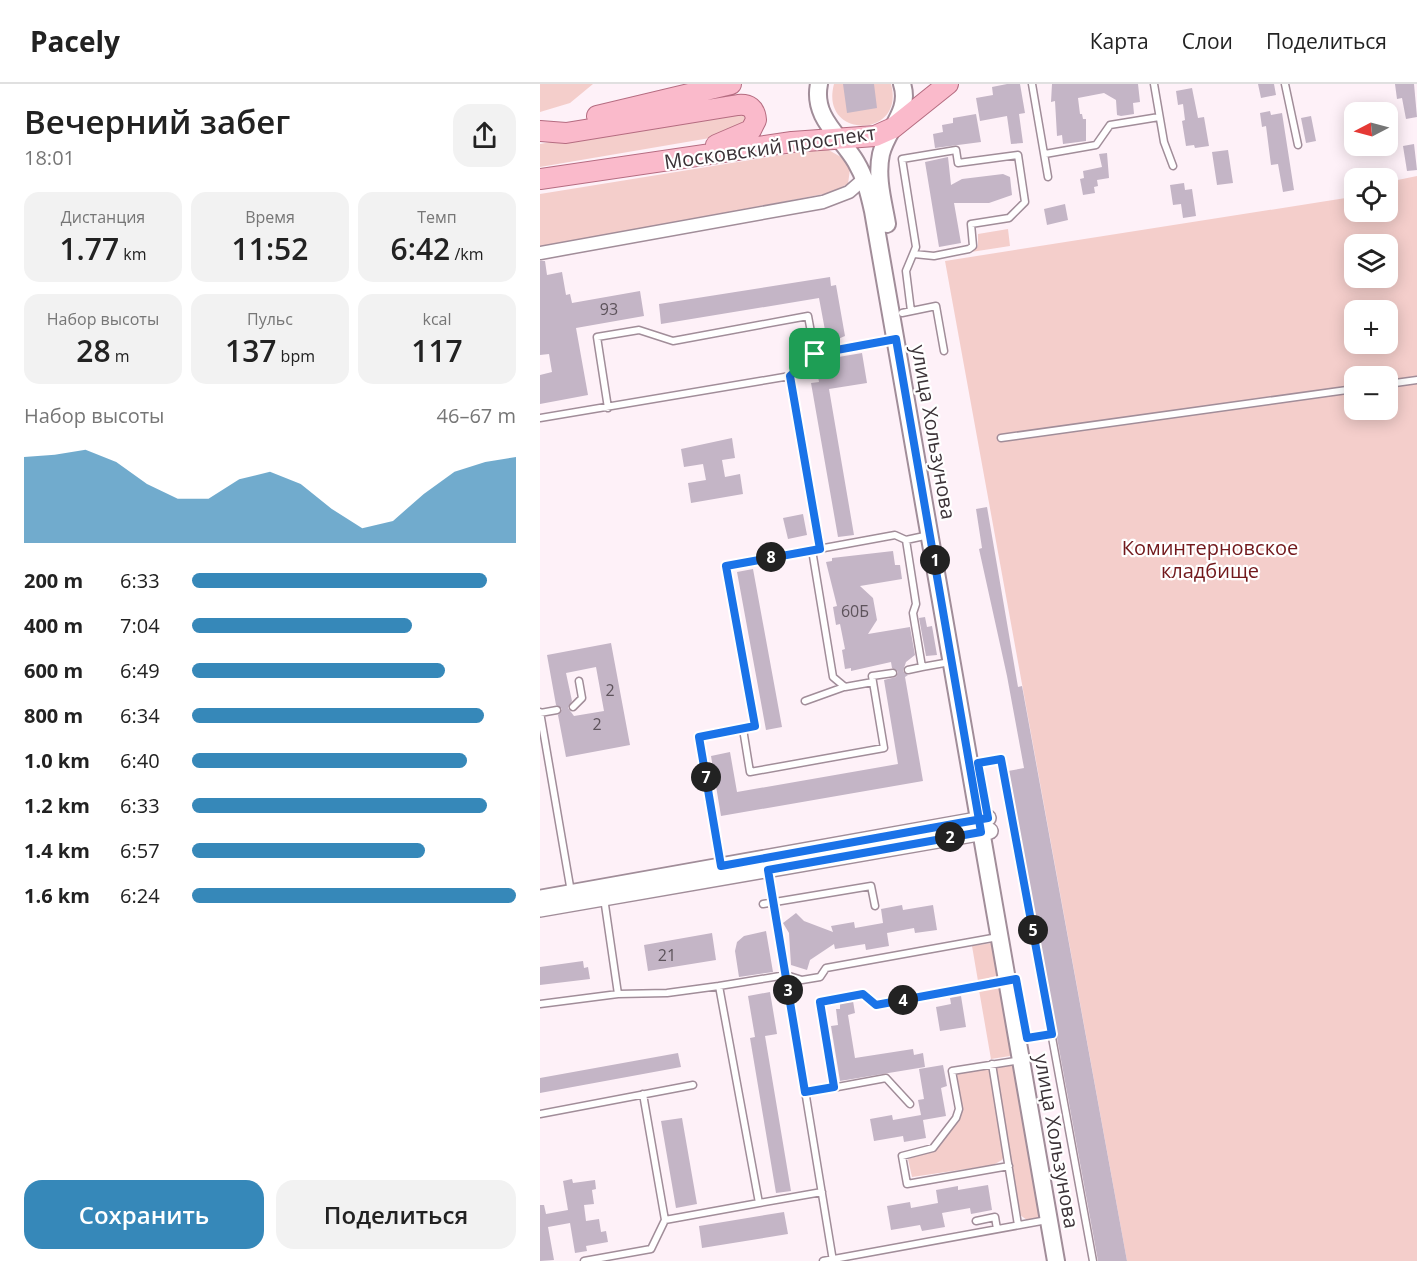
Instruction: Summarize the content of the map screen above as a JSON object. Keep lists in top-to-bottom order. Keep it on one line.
{"streets":{"main road":["Московский проспект","улица Хользунова"]},"crossings":[["Московский проспект","улица Хользунова"]],"parks":["Коминтерновское кладбище"],"house_numbers":["93","60Б","2","2","21"],"north":"left","page":{"header":"Pacely","nav":["Карта","Слои","Поделиться"],"heading":["Вечерний забег","18:01"],"map_buttons":["+","−"],"stats":[["Дистанция","1.77 km"],["Время","11:52"],["Темп","6:42 /km"],["Набор высоты","28 m"],["Пульс","137 bpm"],["kcal","117"]],"chart":["Набор высоты","46–67 m"],"pins":["8","1","7","2","5","3","4"],"list":[{"name":"200 m","note":"6:33"},{"name":"400 m","note":"7:04"},{"name":"600 m","note":"6:49"},{"name":"800 m","note":"6:34"},{"name":"1.0 km","note":"6:40"},{"name":"1.2 km","note":"6:33"},{"name":"1.4 km","note":"6:57"},{"name":"1.6 km","note":"6:24"}],"buttons":["Сохранить","Поделиться"]}}
